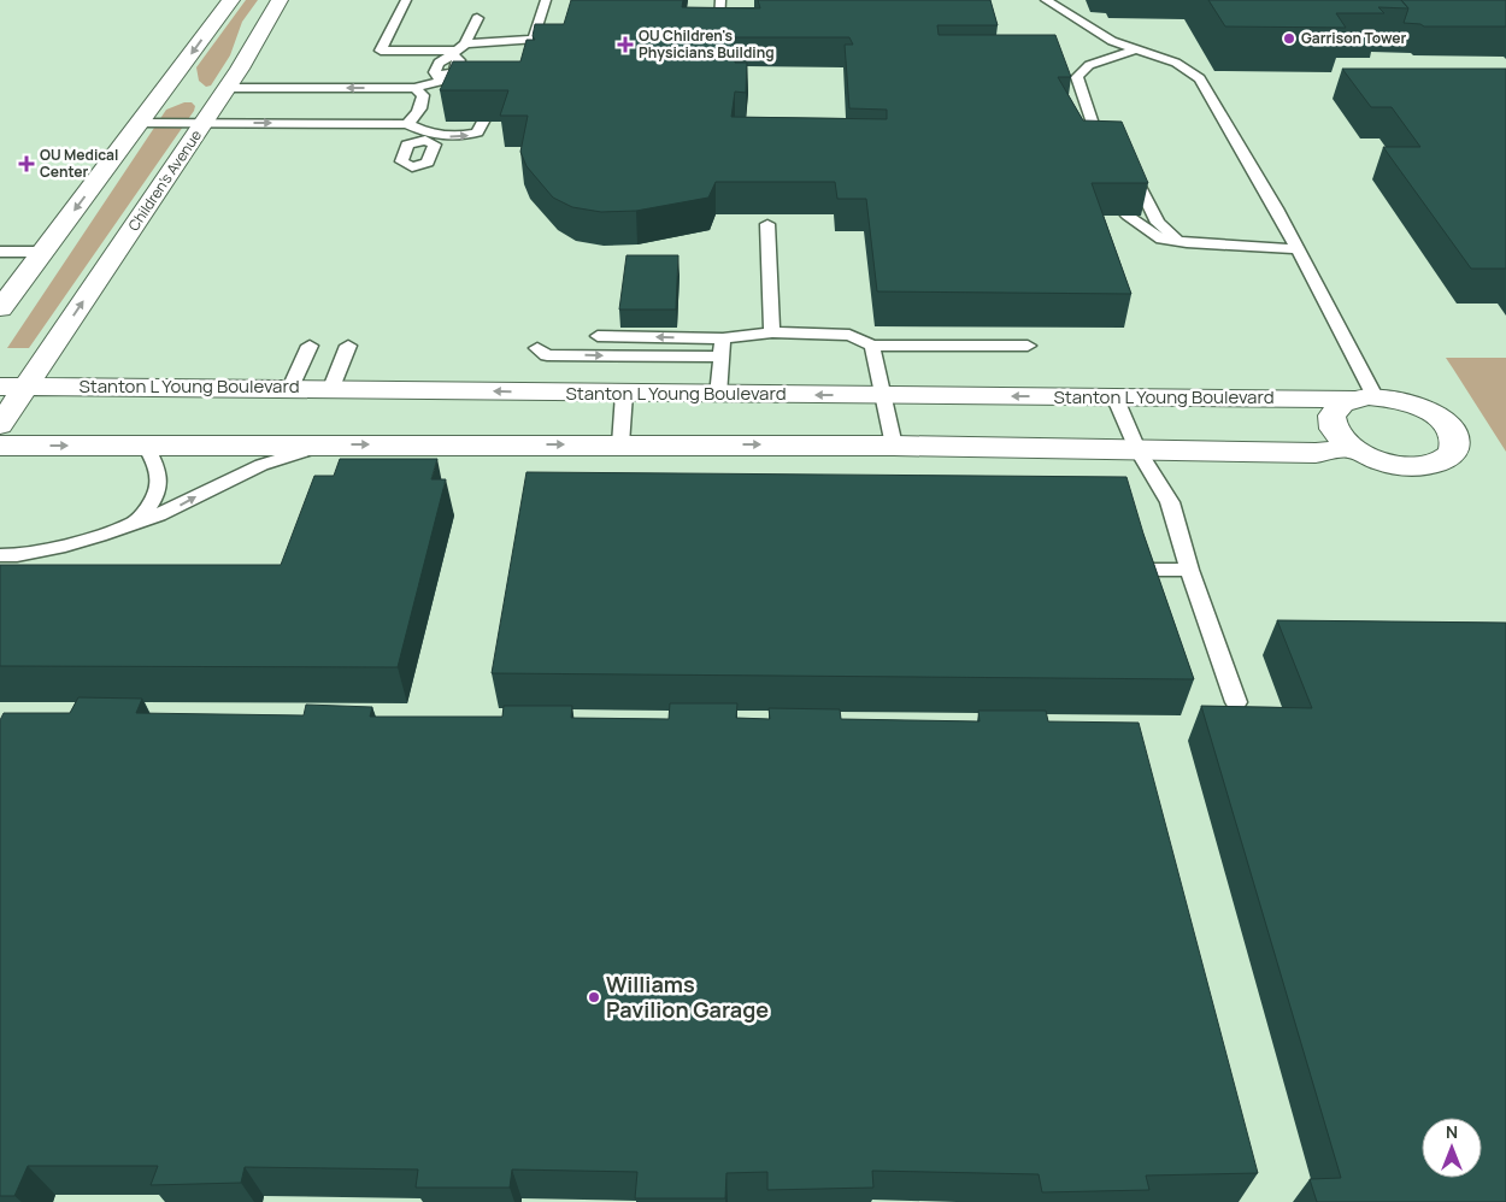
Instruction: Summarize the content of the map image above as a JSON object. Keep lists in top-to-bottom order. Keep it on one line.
{"streets":{"street":["Children's Avenue","Stanton L Young Boulevard"]},"crossings":[["Children's Avenue","Stanton L Young Boulevard"]],"places":{"other":["Garrison Tower","Williams Pavilion Garage"],"health":["OU Children's Physicians Building","OU Medical Center"]},"north":"top"}
